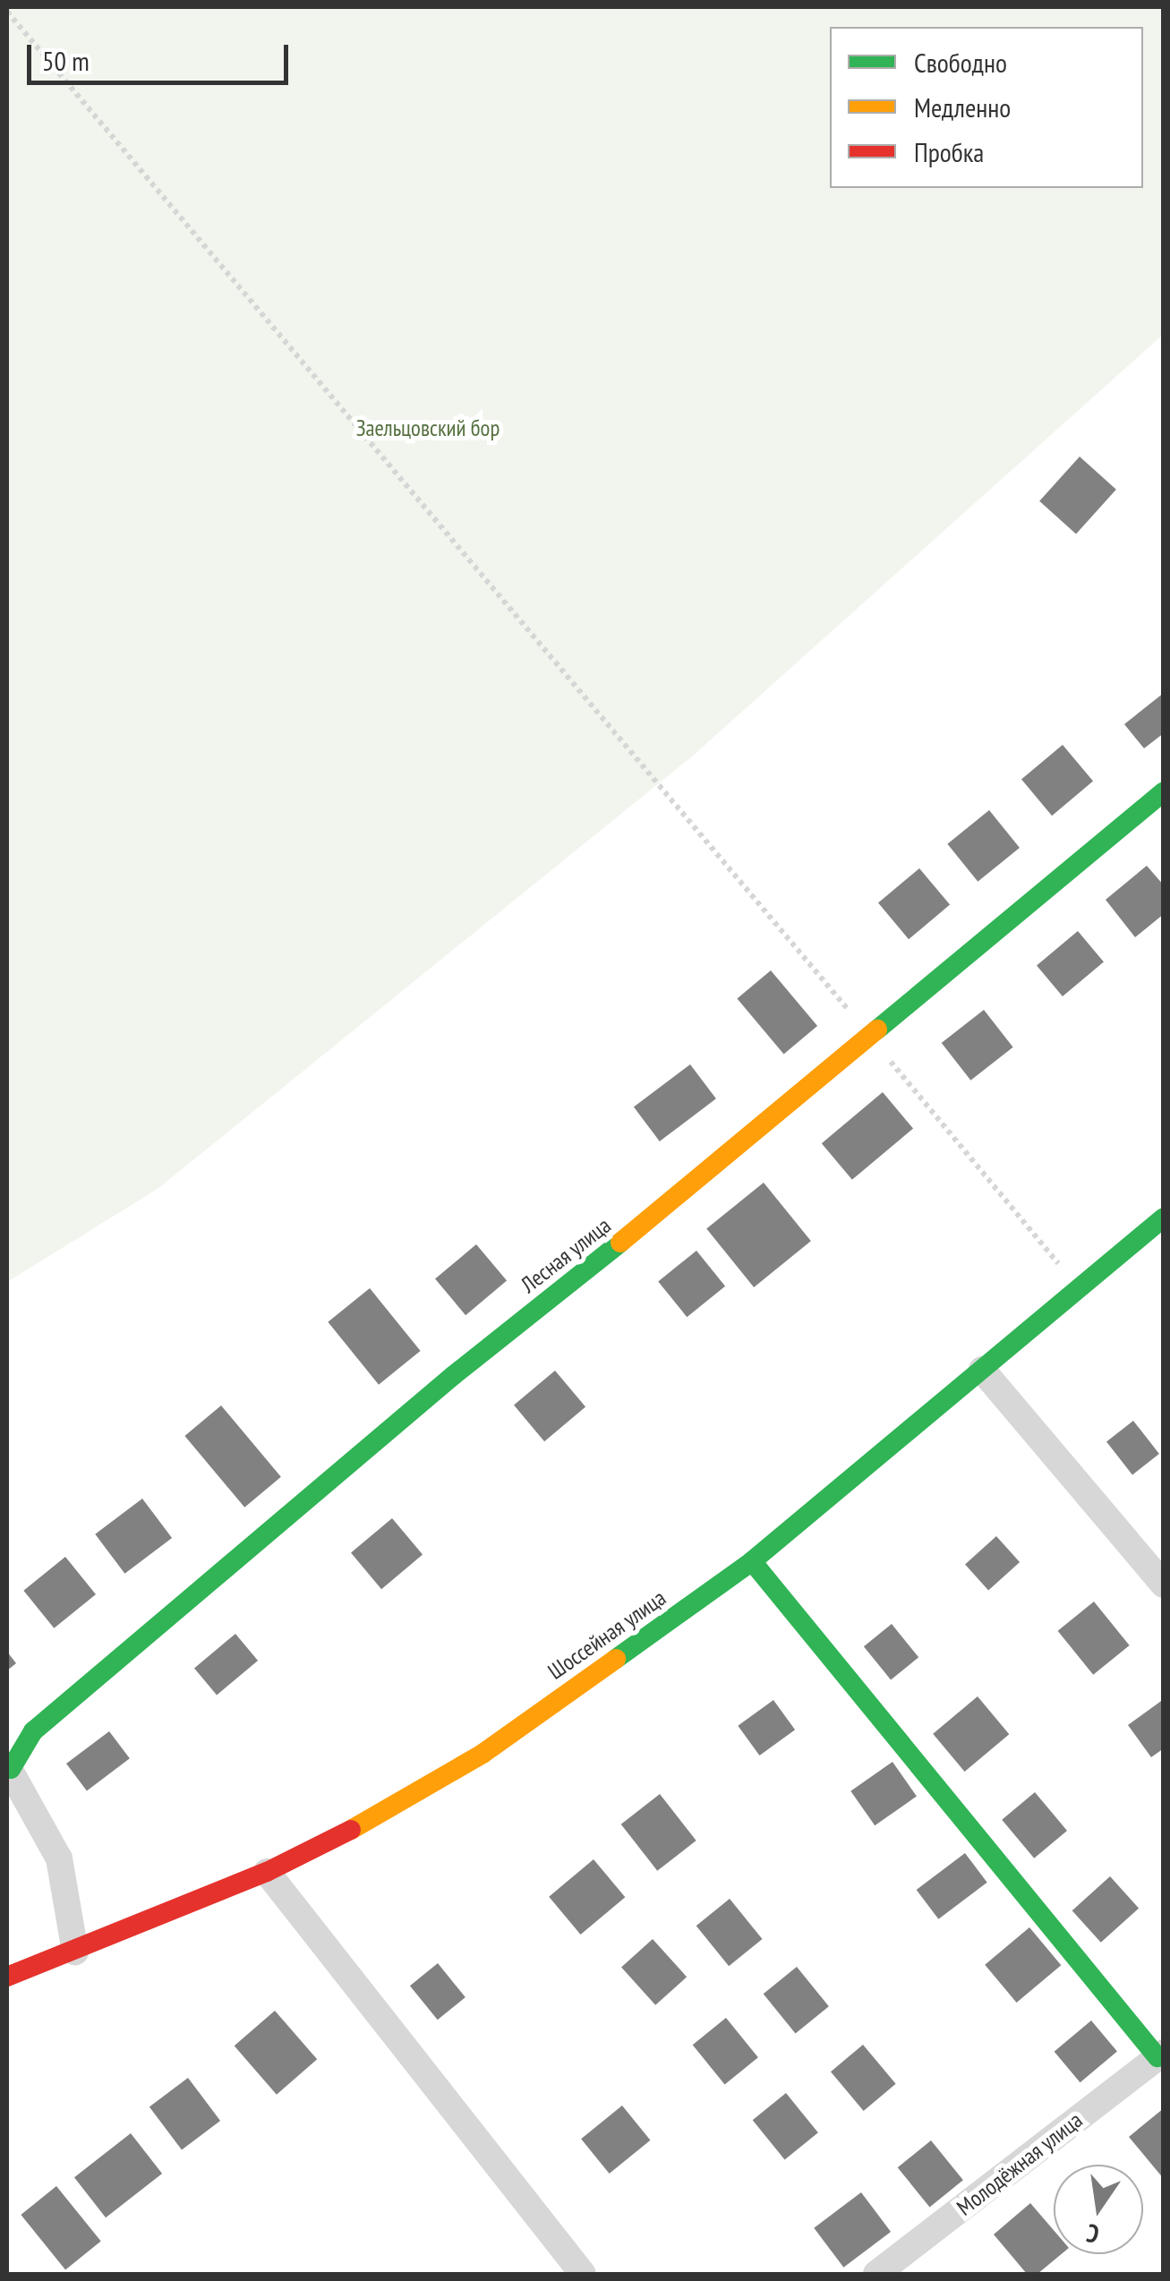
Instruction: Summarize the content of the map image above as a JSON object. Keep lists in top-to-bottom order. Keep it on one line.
{"streets":{"street":["Лесная улица","Шоссейная улица","Молодёжная улица"]},"parks":["Заельцовский бор"],"legend":["Свободно","Медленно","Пробка"],"scale_bar":"50 m","north":"bottom"}
